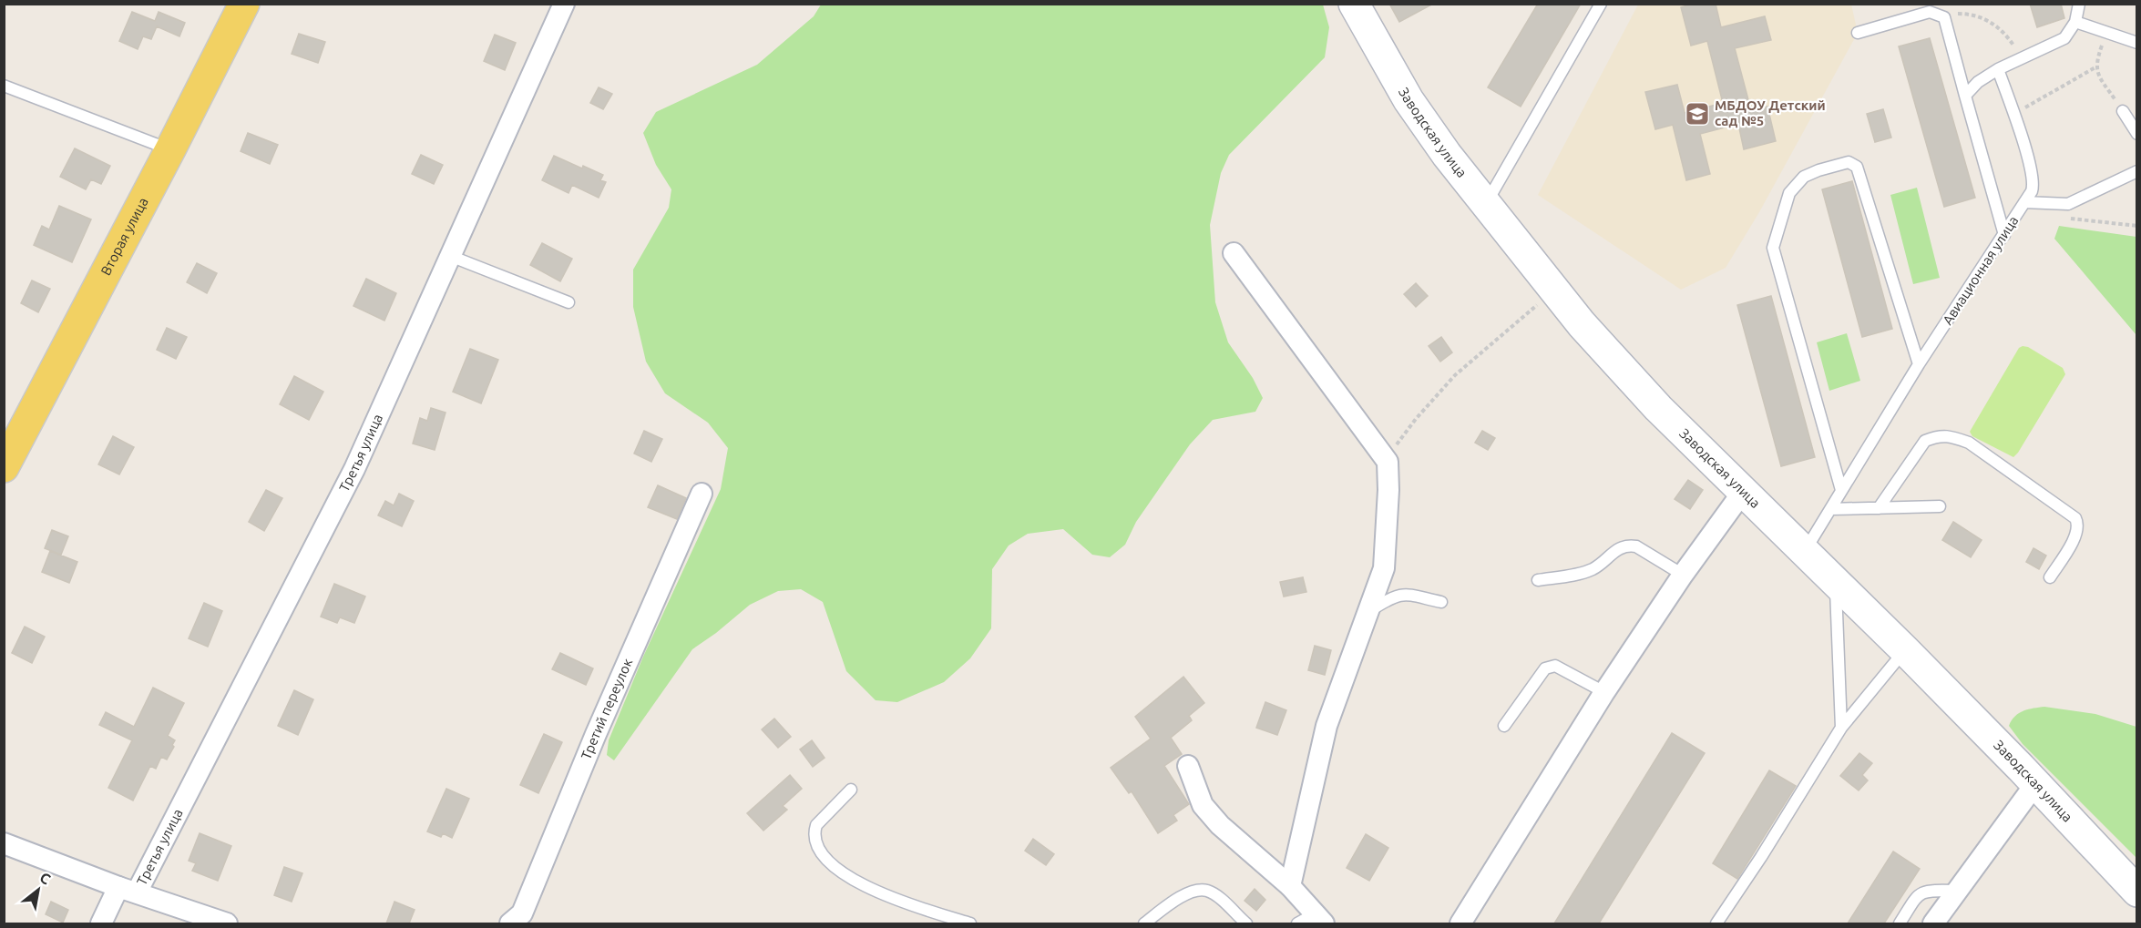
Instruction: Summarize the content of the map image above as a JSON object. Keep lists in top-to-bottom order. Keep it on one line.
{"streets":{"main road":["Вторая улица"],"street":["Заводская улица","Третья улица","Третий переулок"],"lane":["Авиационная улица"]},"crossings":[["Заводская улица","Авиационная улица"]],"places":{"school or university":["МБДОУ Детский сад №5"]},"north":"top right"}
